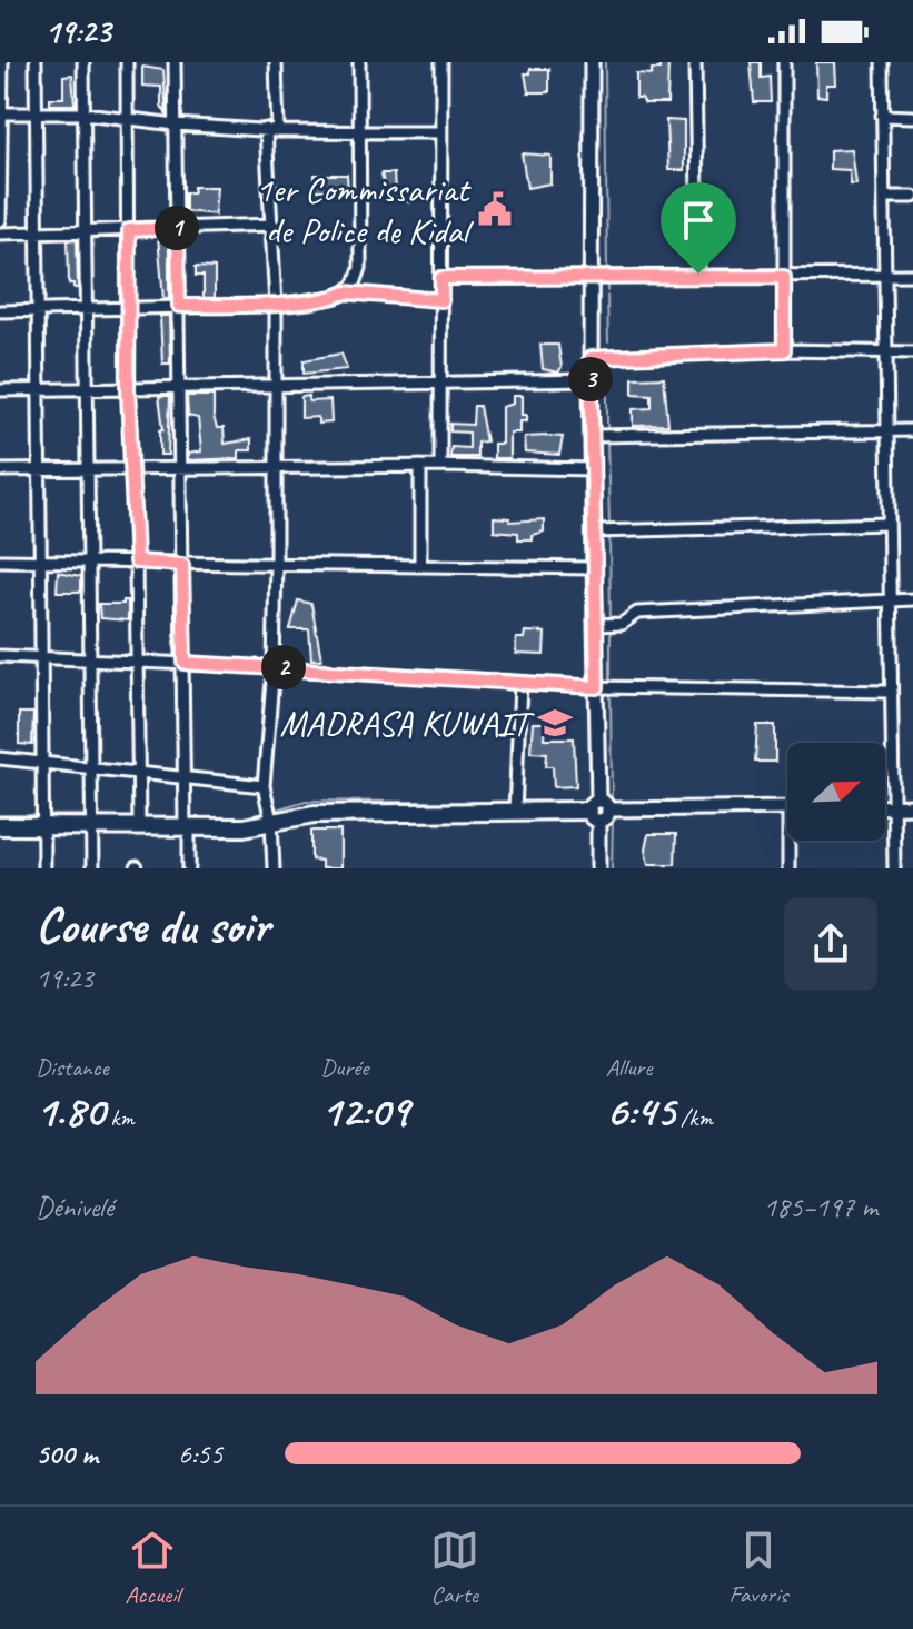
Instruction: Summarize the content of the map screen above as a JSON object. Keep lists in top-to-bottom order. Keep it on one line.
{"places":{"public building":["1er Commissariat de Police de Kidal"],"school or university":["MADRASA KUWAIT"]},"north":"top right","page":{"status":"19:23","pins":["1","3","2"],"heading":["Course du soir","19:23"],"stats":[["Distance","1.80 km"],["Durée","12:09"],["Allure","6:45 /km"]],"chart":["Dénivelé","185–197 m"],"list":[{"name":"500 m","note":"6:55"}],"tabs":["Accueil","Carte","Favoris"]}}
